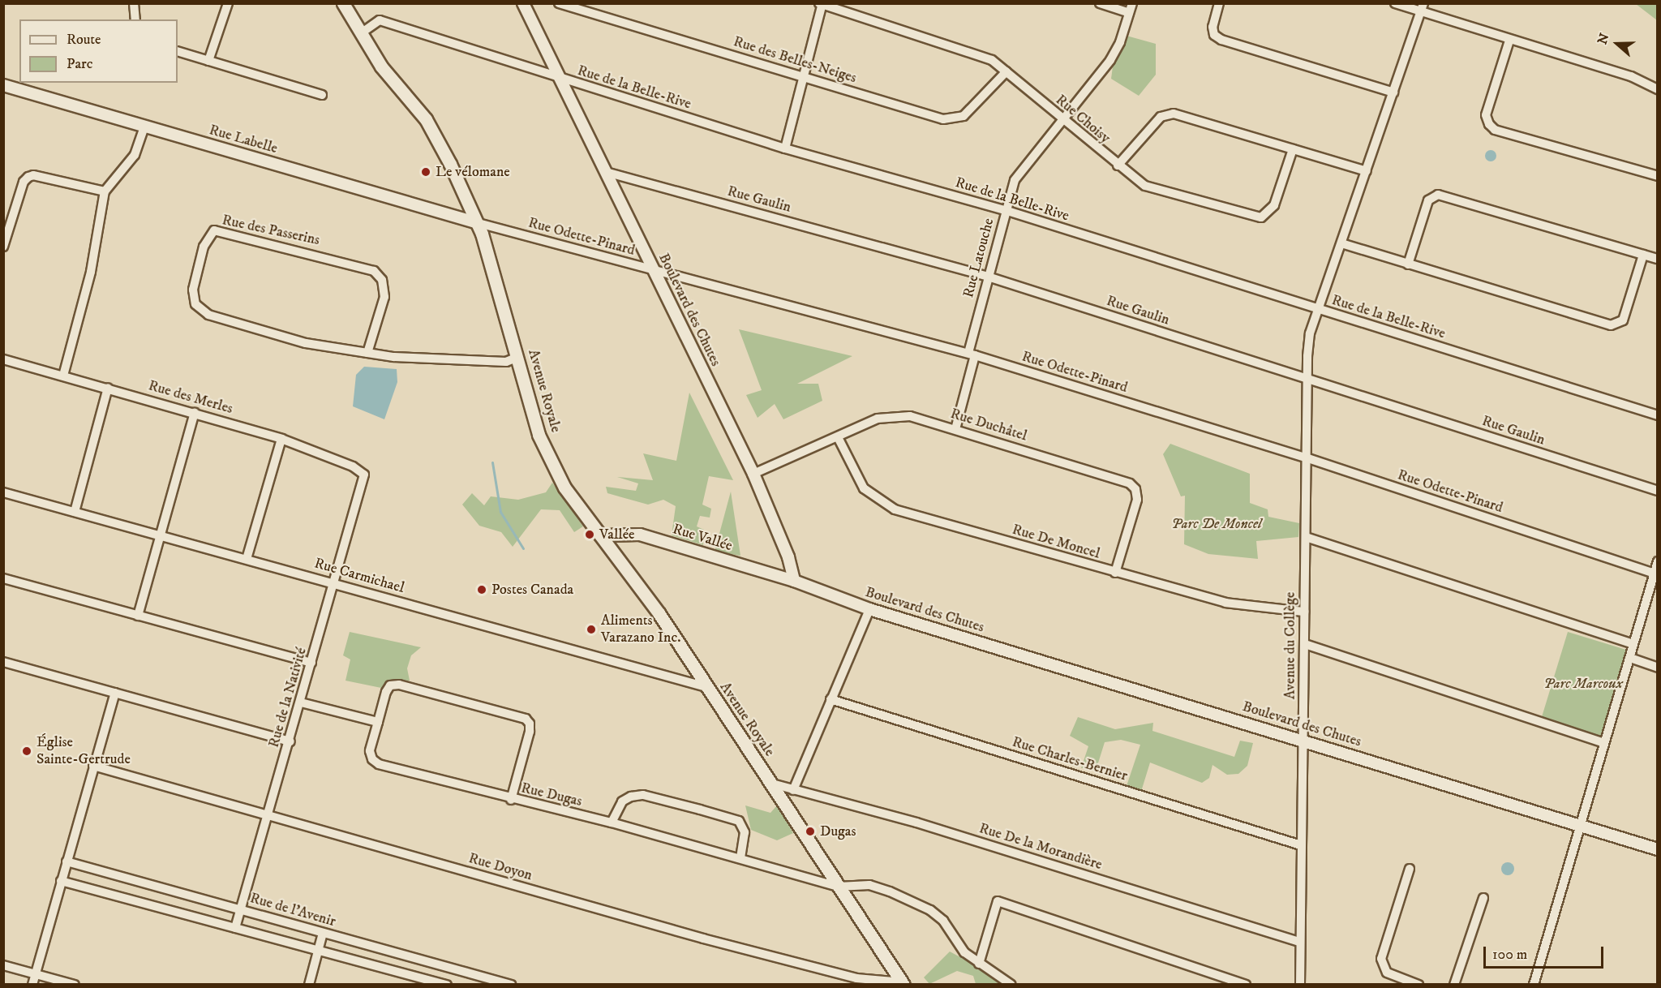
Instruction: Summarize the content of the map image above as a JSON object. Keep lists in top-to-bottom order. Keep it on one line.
{"streets":{"main road":["Avenue Royale"],"street":["Rue des Belles-Neiges","Rue de la Belle-Rive","Rue Choisy","Rue Labelle","Rue Gaulin","Rue des Passerins","Rue Odette-Pinard","Rue Latouche","Boulevard des Chutes","Rue des Merles","Rue Duchâtel","Rue Vallée","Rue De Moncel","Rue Carmichael","Avenue du Collège","Rue de la Nativité","Rue Charles-Bernier","Rue Dugas","Rue De la Morandière","Rue Doyon","Rue de l'Avenir"]},"crossings":[["Rue des Belles-Neiges","Rue Choisy"],["Rue de la Belle-Rive","Rue Latouche"],["Rue de la Belle-Rive","Boulevard des Chutes"],["Rue de la Belle-Rive","Avenue Royale"],["Rue de la Belle-Rive","Avenue du Collège"],["Rue Choisy","Rue Latouche"],["Rue Labelle","Rue Odette-Pinard"],["Rue Labelle","Avenue Royale"],["Rue Gaulin","Rue Latouche"],["Rue Gaulin","Boulevard des Chutes"],["Rue Gaulin","Avenue du Collège"],["Rue des Passerins","Avenue Royale"],["Rue Odette-Pinard","Rue Latouche"],["Rue Odette-Pinard","Boulevard des Chutes"],["Rue Odette-Pinard","Avenue Royale"],["Rue Odette-Pinard","Avenue du Collège"],["Rue Latouche","Rue Duchâtel"],["Boulevard des Chutes","Rue Duchâtel"],["Boulevard des Chutes","Rue Vallée"],["Boulevard des Chutes","Avenue du Collège"],["Avenue Royale","Rue Vallée"],["Avenue Royale","Rue Carmichael"],["Avenue Royale","Rue Dugas"],["Avenue Royale","Rue De la Morandière"],["Avenue Royale","Rue Doyon"],["Rue des Merles","Rue de la Nativité"],["Rue Duchâtel","Rue De Moncel"],["Rue De Moncel","Avenue du Collège"],["Rue Carmichael","Rue de la Nativité"],["Avenue du Collège","Rue Charles-Bernier"],["Avenue du Collège","Rue De la Morandière"],["Rue de la Nativité","Rue Doyon"],["Rue de la Nativité","Rue de l'Avenir"]],"parks":["Parc De Moncel","Parc Marcoux"],"places":["Le vélomane","Vallée","Postes Canada","Aliments Varazano Inc.","Église Sainte-Gertrude","Dugas"],"legend":["Route","Parc"],"scale_bar":"100 m","north":"left"}
